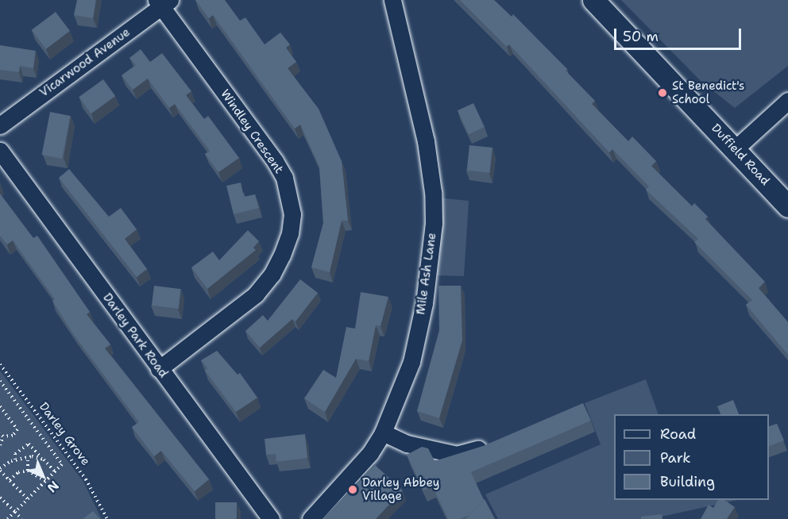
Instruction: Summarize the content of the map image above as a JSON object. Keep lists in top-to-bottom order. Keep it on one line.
{"streets":{"main road":["Duffield Road"],"street":["Vicarwood Avenue","Windley Crescent","Mile Ash Lane","Darley Park Road"],"path":["Darley Grove"]},"crossings":[["Vicarwood Avenue","Windley Crescent"],["Windley Crescent","Darley Park Road"]],"places":["St Benedict's School","Darley Abbey Village"],"legend":["Road","Park","Building"],"scale_bar":"50 m","north":"bottom right"}
